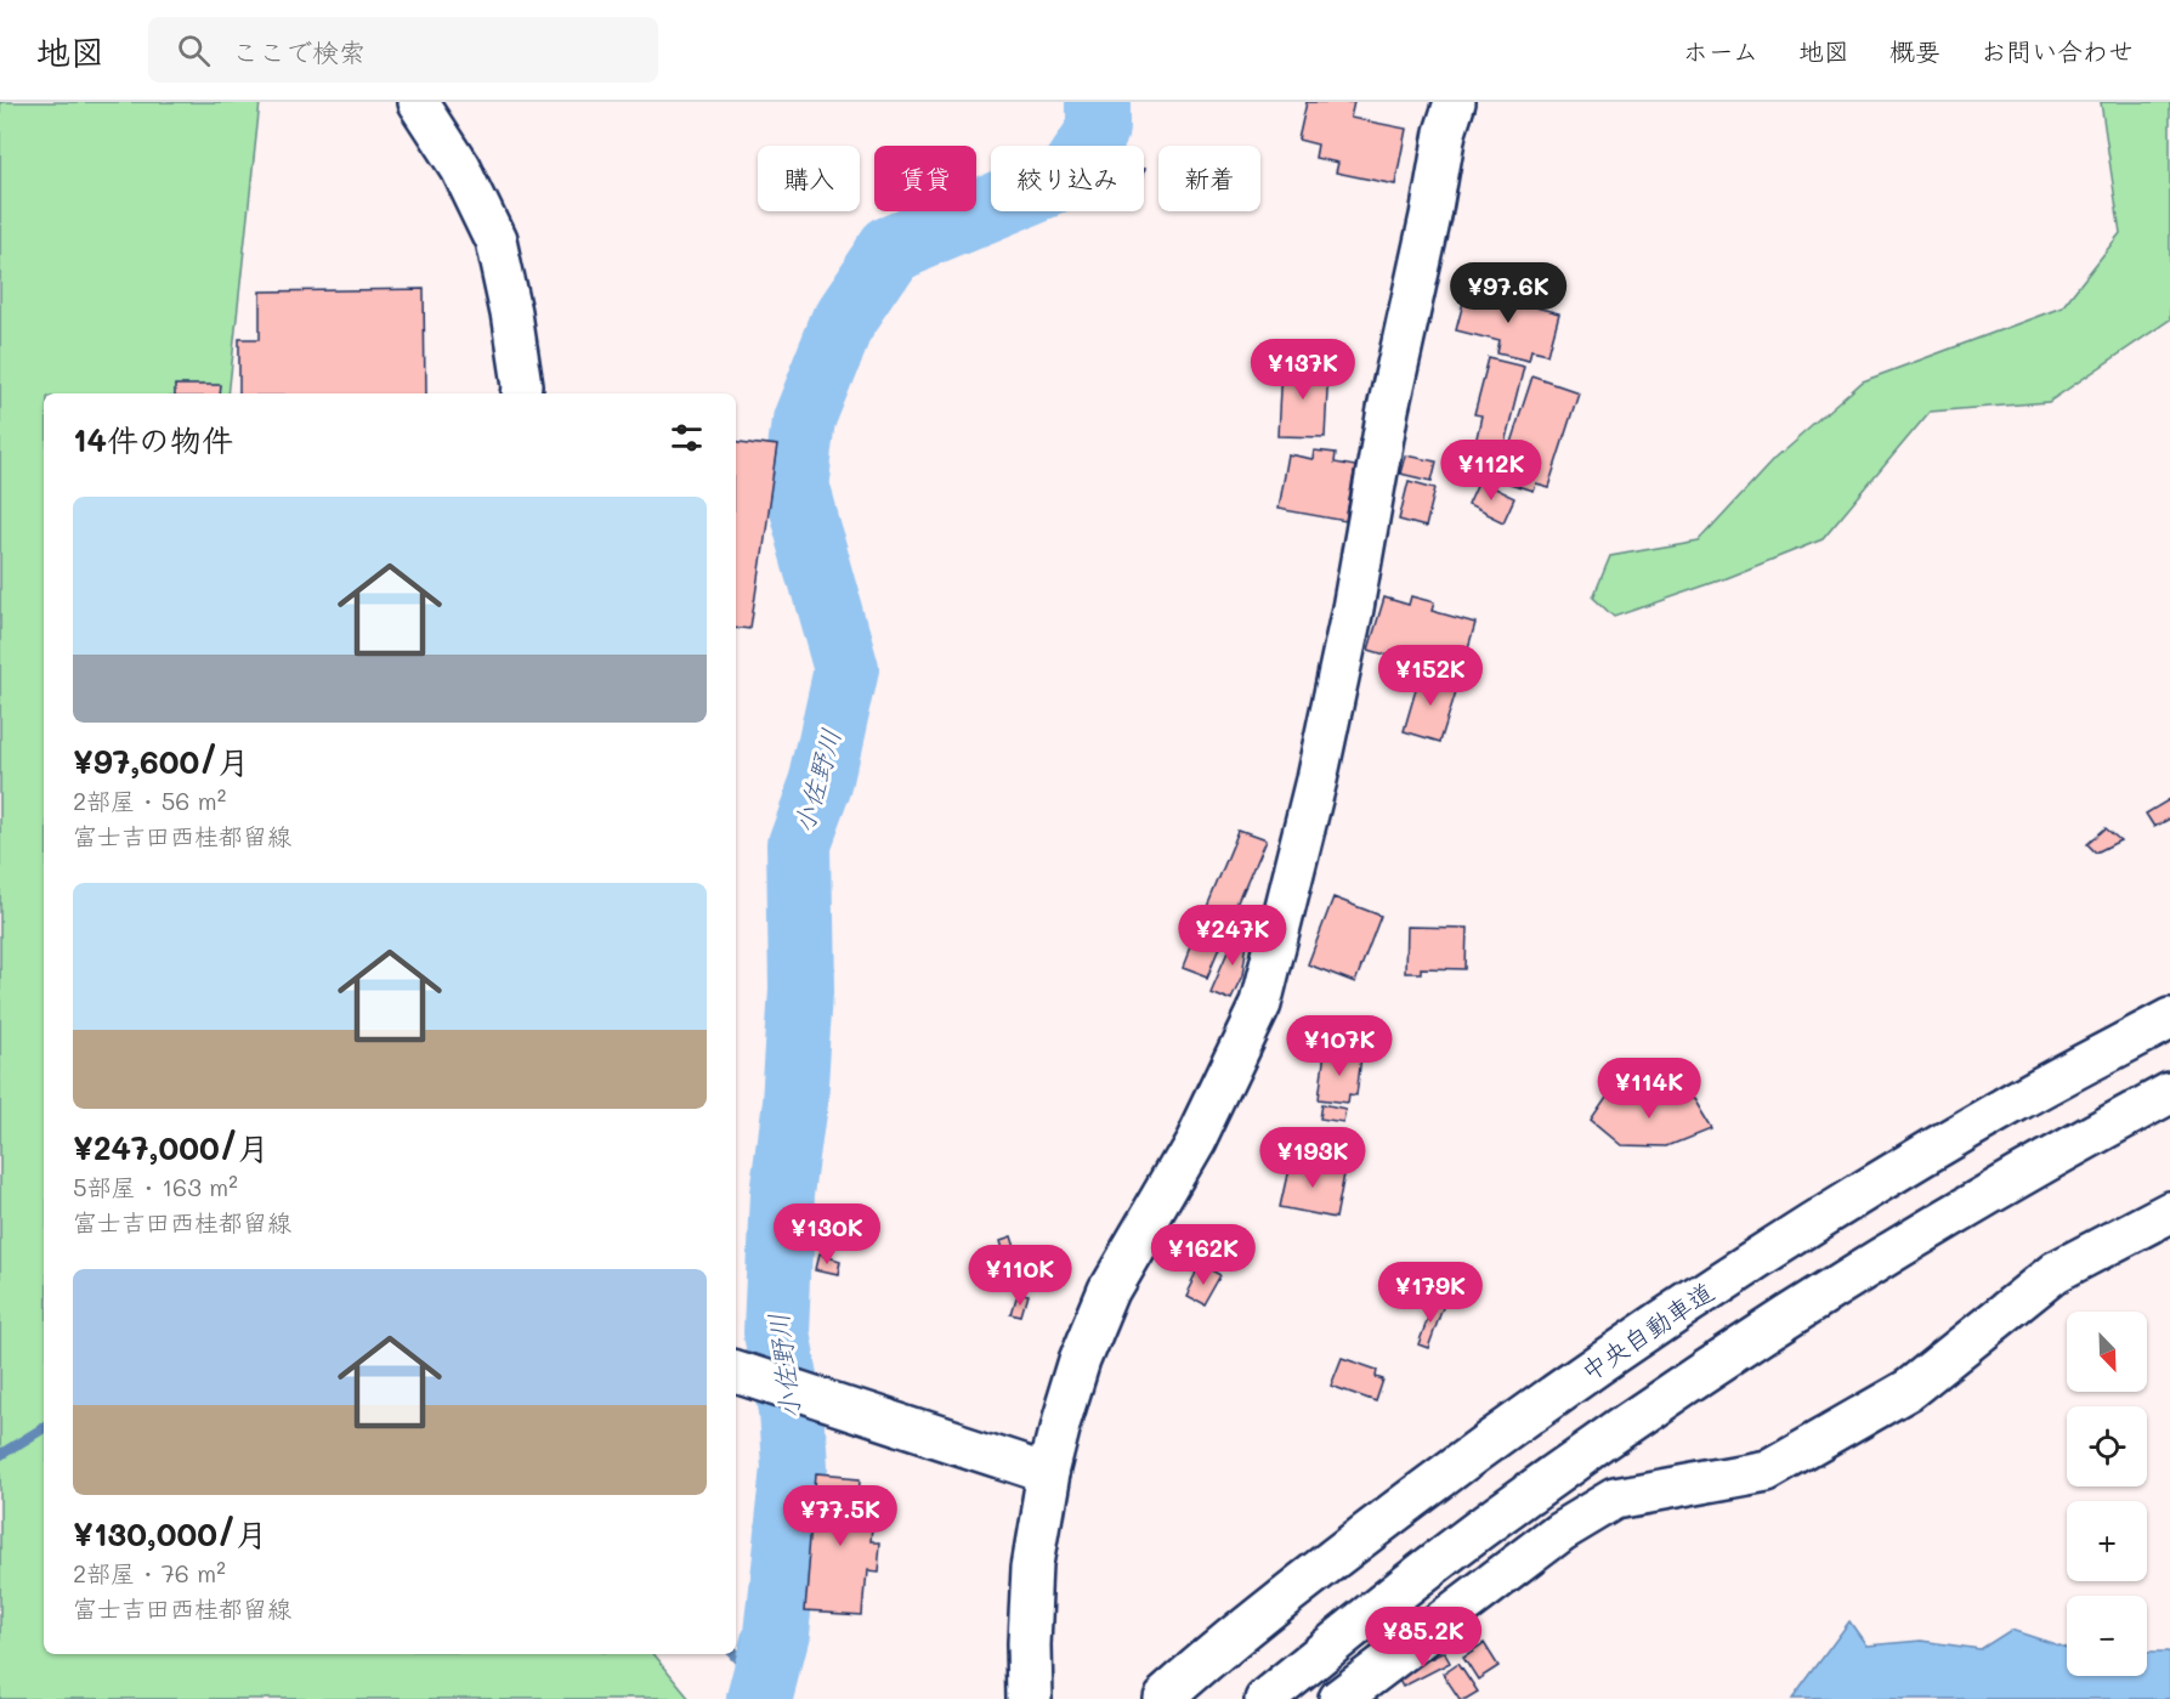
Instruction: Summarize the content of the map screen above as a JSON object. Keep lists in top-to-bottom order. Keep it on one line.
{"streets":{"main road":["中央自動車道"]},"water":["小佐野川"],"north":"bottom right","page":{"header":"地図","search":"ここで検索","nav":["ホーム","地図","概要","お問い合わせ"],"chip":["購入","賃貸","絞り込み","新着"],"price":["¥97.6K","¥137K","¥112K","¥152K","¥247K","¥107K","¥114K","¥193K","¥130K","¥162K","¥110K","¥179K","¥77.5K","¥85.2K"],"heading":"14件の物件","list":[{"name":"¥97,600/月","note":"2部屋 · 56 m² · 富士吉田西桂都留線"},{"name":"¥247,000/月","note":"5部屋 · 163 m² · 富士吉田西桂都留線"},{"name":"¥130,000/月","note":"2部屋 · 76 m² · 富士吉田西桂都留線"}],"map_buttons":["+","−"]}}
